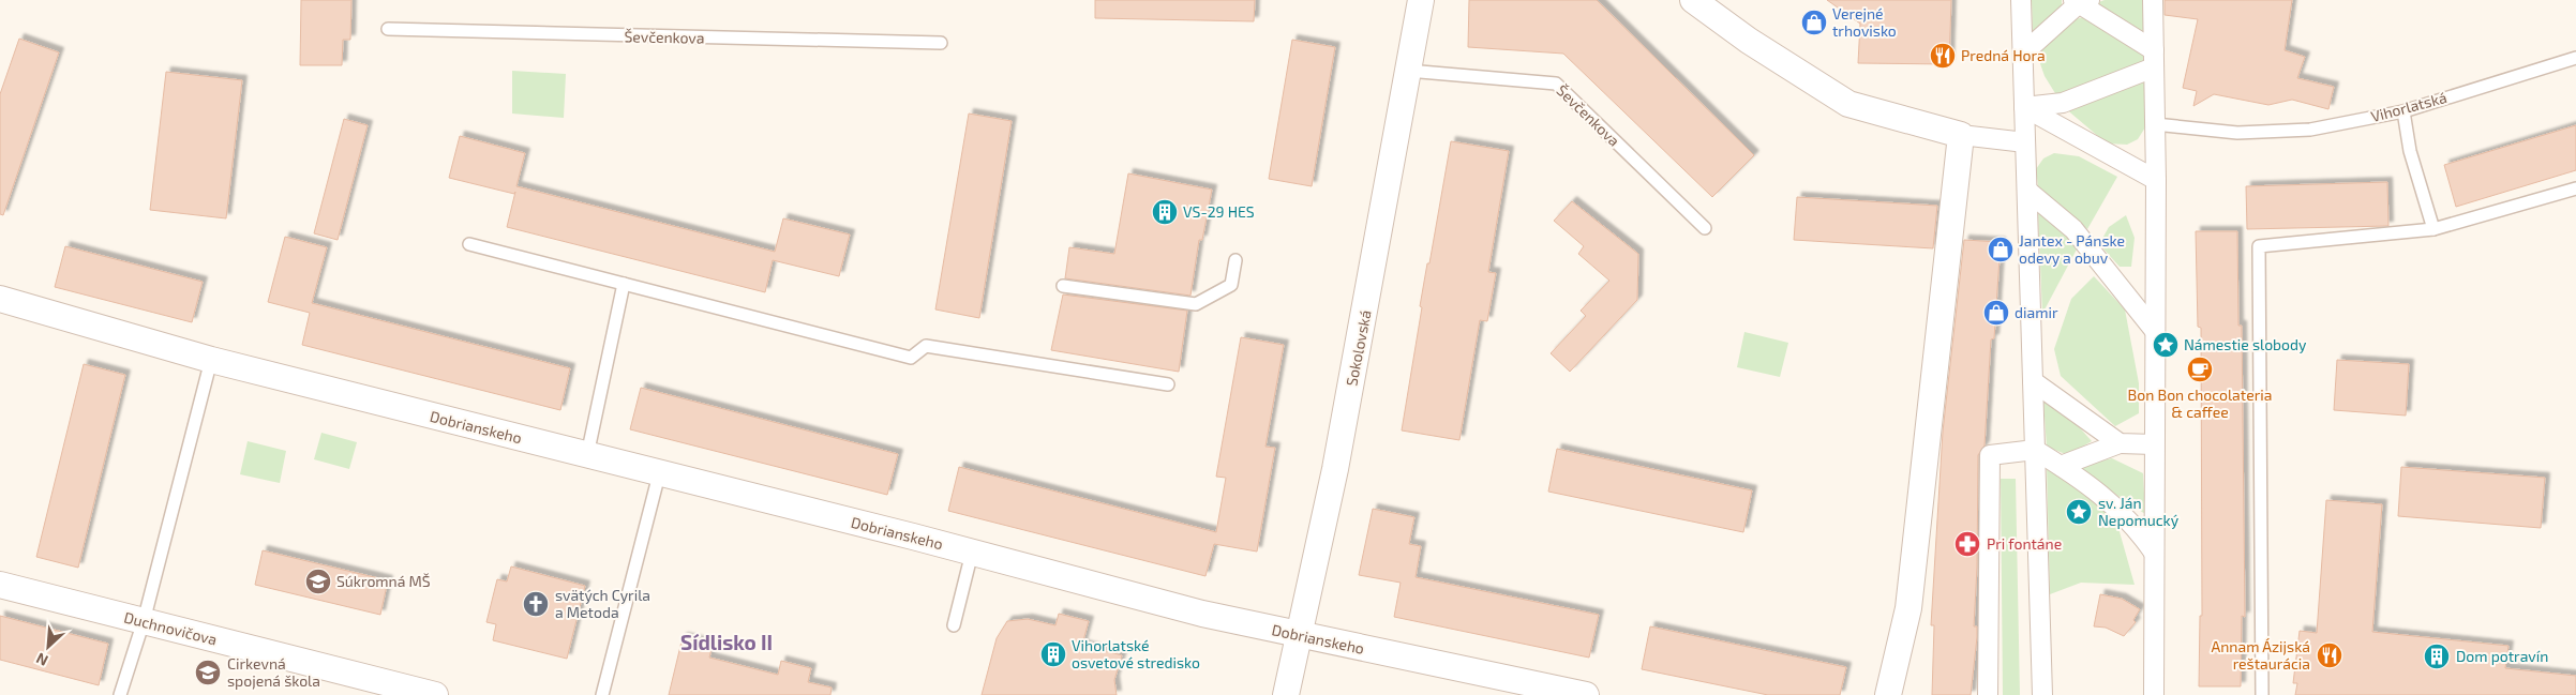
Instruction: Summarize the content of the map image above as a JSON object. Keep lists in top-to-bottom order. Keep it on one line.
{"streets":{"street":["Sokolovská","Dobrianskeho","Duchnovičova"],"lane":["Ševčenkova","Vihorlatská"]},"crossings":[["Ševčenkova","Sokolovská"],["Sokolovská","Dobrianskeho"]],"districts":["Sídlisko II"],"places":{"shop":["Verejné trhovisko","Jantex - Pánske odevy a obuv","diamir"],"restaurant":["Predná Hora","Annam Ázijská reštaurácia"],"building":["VS-29 HES","Vihorlatské osvetové stredisko","Dom potravín"],"place":["Námestie slobody","sv. Ján Nepomucký"],"cafe":["Bon Bon chocolateria & caffee"],"pharmacy":["Pri fontáne"],"school or university":["Súkromná MŠ","Cirkevná spojená škola"],"church":["svätých Cyrila a Metoda"]},"north":"bottom left"}
